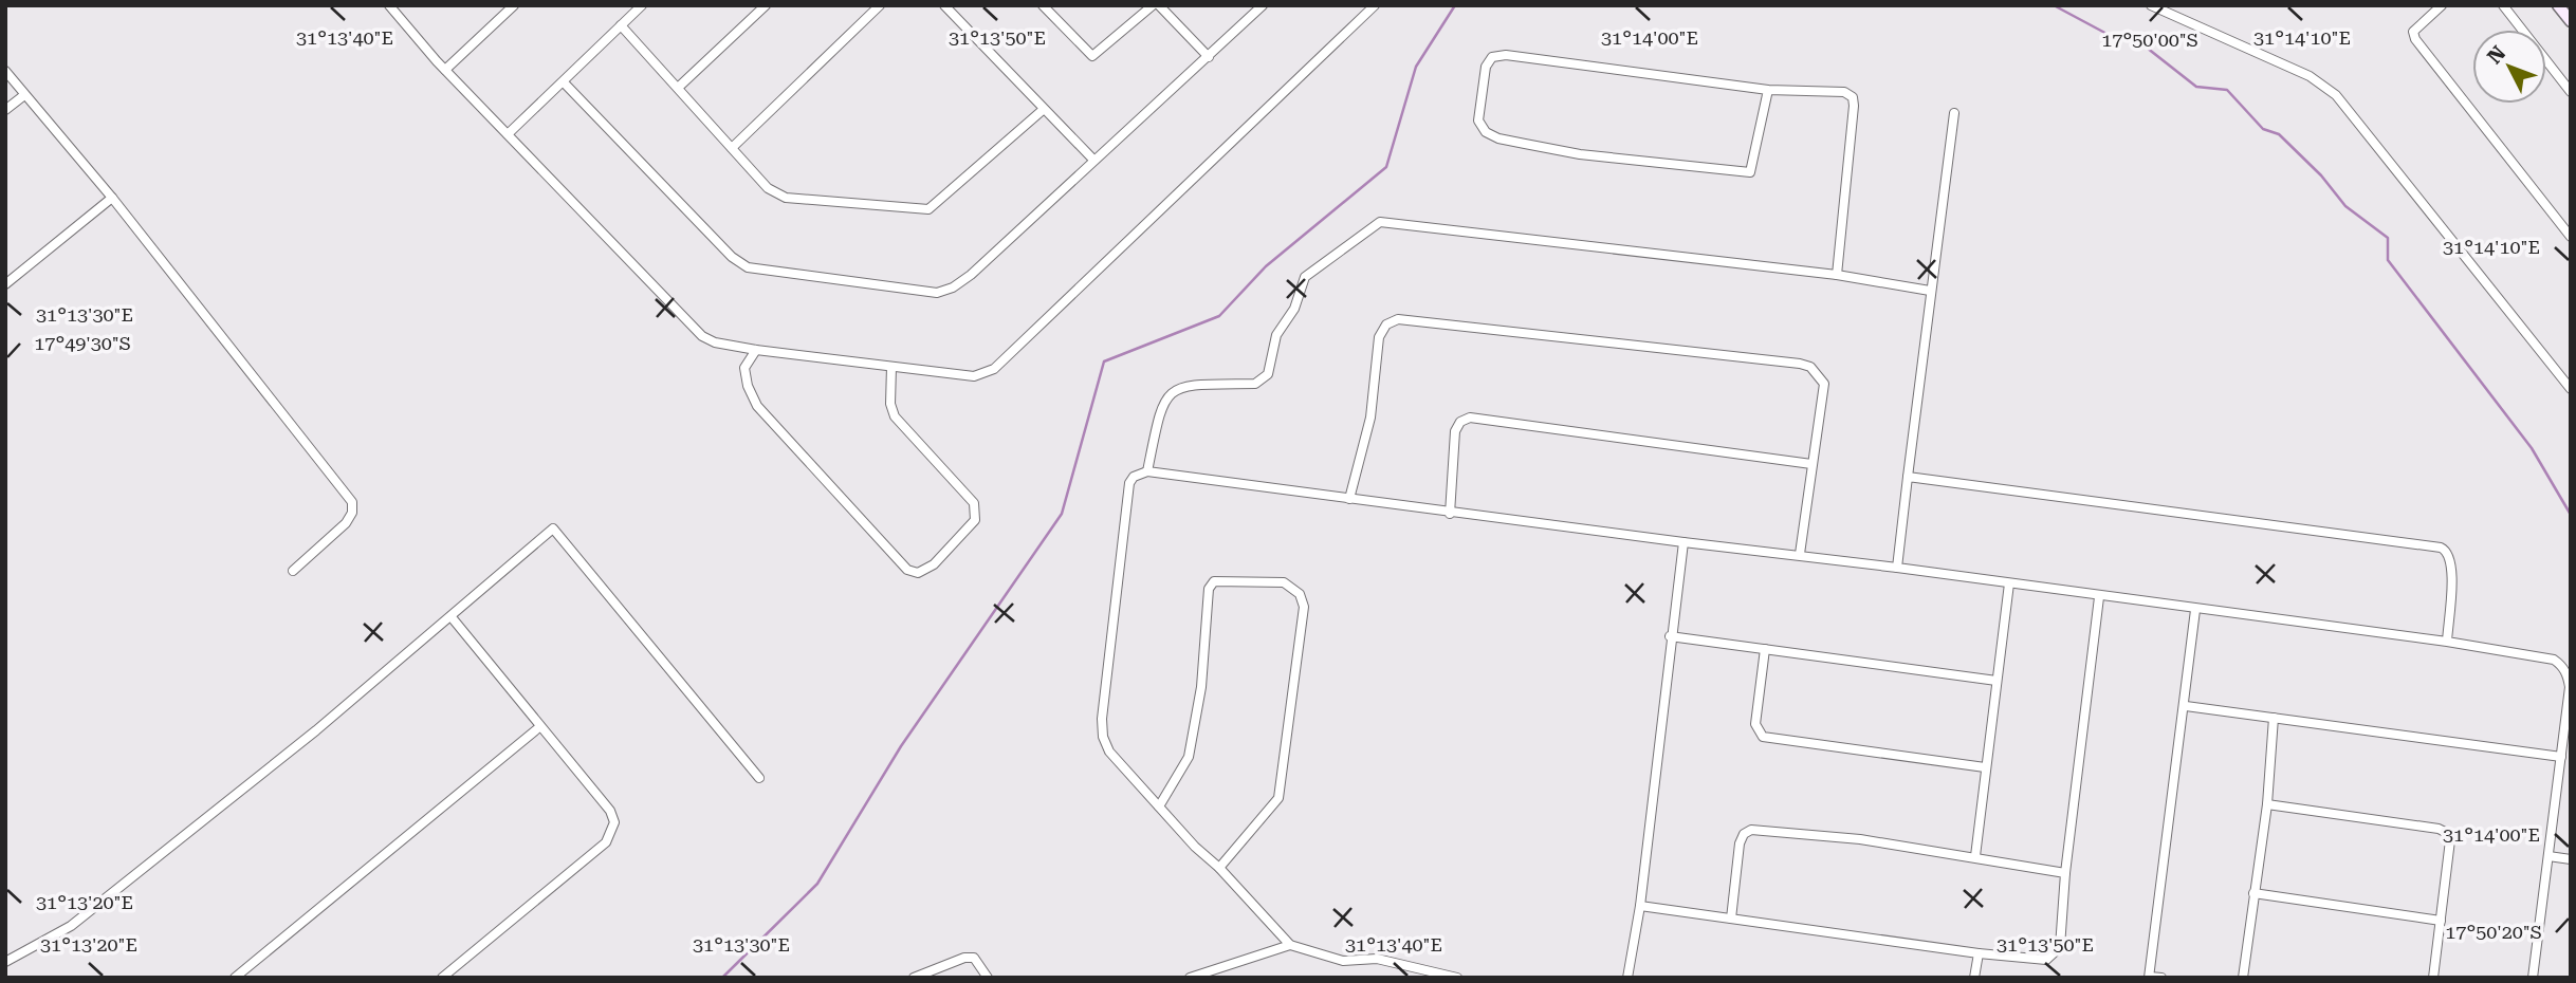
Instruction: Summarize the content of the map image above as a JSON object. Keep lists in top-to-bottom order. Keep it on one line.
{"north":"top left","coordinates":["31°13'40\"E","31°13'50\"E","31°14'00\"E","31°14'10\"E","17°50'00\"S","31°13'30\"E","17°49'30\"S","31°13'20\"E","17°50'20\"S"]}
